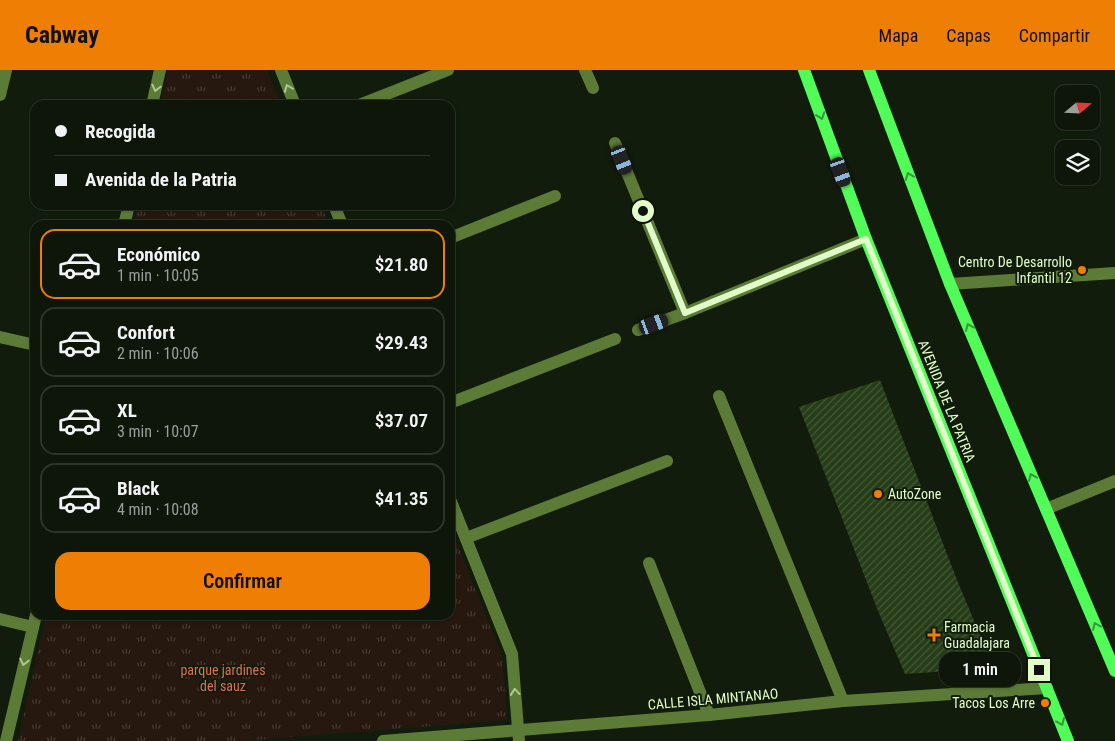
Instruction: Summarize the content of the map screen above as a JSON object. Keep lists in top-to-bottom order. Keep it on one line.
{"streets":{"main road":["AVENIDA DE LA PATRIA"],"street":["CALLE ISLA MINTANAO"]},"crossings":[["AVENIDA DE LA PATRIA","CALLE ISLA MINTANAO"]],"parks":["parque jardines del sauz"],"places":{"other":["Centro De Desarrollo Infantil 12","AutoZone","Tacos Los Arre"],"health":["Farmacia Guadalajara"]},"north":"right","page":{"header":"Cabway","nav":["Mapa","Capas","Compartir"],"banner":["Recogida","Avenida de la Patria"],"list":[{"name":"Económico","note":"1 min · 10:05","value":"$21.80"},{"name":"Confort","note":"2 min · 10:06","value":"$29.43"},{"name":"XL","note":"3 min · 10:07","value":"$37.07"},{"name":"Black","note":"4 min · 10:08","value":"$41.35"}],"buttons":"Confirmar","bubble":"1 min"}}
